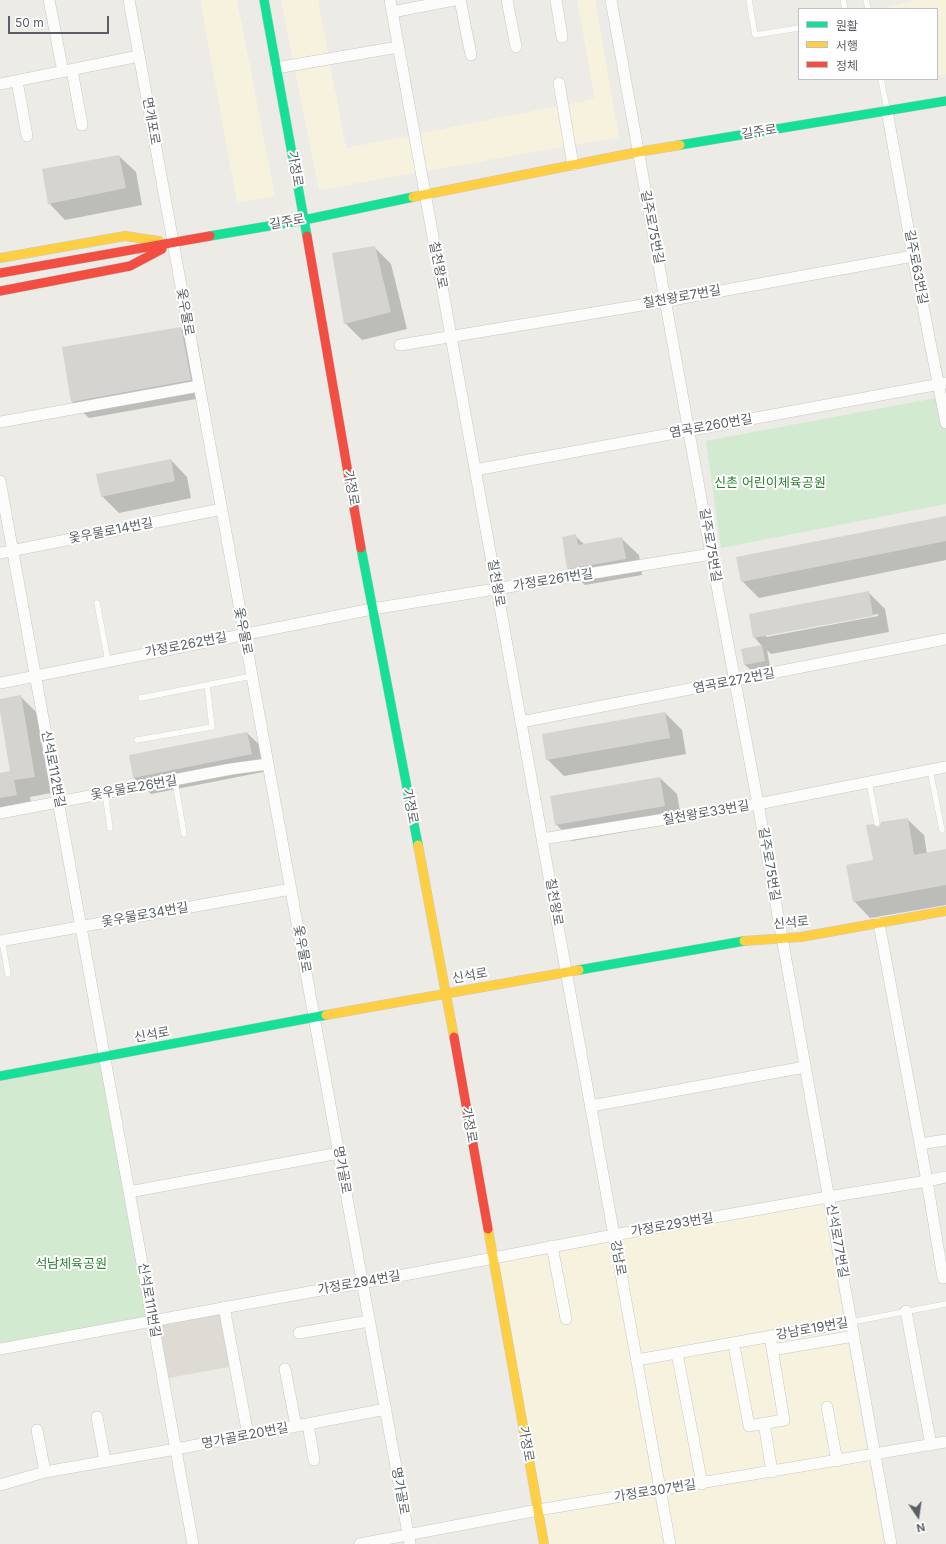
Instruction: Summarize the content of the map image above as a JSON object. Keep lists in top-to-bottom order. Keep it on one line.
{"streets":{"street":["면개포로","길주로","가정로","길주로75번길","칠천왕로","길주로63번길","칠천왕로7번길","옻우물로","염곡로260번길","옻우물로14번길","가정로261번길","가정로262번길","염곡로272번길","신석로112번길","옻우물로26번길","칠천왕로33번길","옻우물로34번길","신석로","명가골로","가정로293번길","신석로77번길","강남로","가정로294번길","신석로111번길","강남로19번길","명가골로20번길","가정로307번길"]},"crossings":[["면개포로","길주로"],["면개포로","옻우물로"],["길주로","가정로"],["길주로","길주로75번길"],["길주로","칠천왕로"],["길주로","길주로63번길"],["길주로","옻우물로"],["가정로","가정로261번길"],["가정로","가정로262번길"],["가정로","신석로"],["가정로","가정로293번길"],["가정로","가정로294번길"],["가정로","가정로307번길"],["길주로75번길","칠천왕로7번길"],["길주로75번길","염곡로260번길"],["길주로75번길","가정로261번길"],["길주로75번길","염곡로272번길"],["길주로75번길","칠천왕로33번길"],["길주로75번길","신석로"],["길주로75번길","신석로77번길"],["칠천왕로","칠천왕로7번길"],["칠천왕로","염곡로260번길"],["칠천왕로","가정로261번길"],["칠천왕로","염곡로272번길"],["칠천왕로","칠천왕로33번길"],["칠천왕로","신석로"],["칠천왕로","강남로"],["길주로63번길","칠천왕로7번길"],["길주로63번길","염곡로260번길"],["옻우물로","옻우물로14번길"],["옻우물로","가정로262번길"],["옻우물로","옻우물로26번길"],["옻우물로","옻우물로34번길"],["옻우물로","신석로"],["옻우물로","명가골로"],["옻우물로14번길","신석로112번길"],["가정로261번길","가정로262번길"],["가정로262번길","신석로112번길"],["신석로112번길","옻우물로26번길"],["신석로112번길","옻우물로34번길"],["신석로112번길","신석로"],["신석로112번길","신석로111번길"],["신석로","명가골로"],["신석로","신석로77번길"],["신석로","강남로"],["신석로","신석로111번길"],["명가골로","가정로294번길"],["명가골로","명가골로20번길"],["명가골로","가정로307번길"],["가정로293번길","신석로77번길"],["가정로293번길","강남로"],["가정로293번길","가정로294번길"],["신석로77번길","강남로19번길"],["신석로77번길","가정로307번길"],["강남로","강남로19번길"],["강남로","가정로307번길"],["가정로294번길","신석로111번길"],["신석로111번길","명가골로20번길"]],"parks":["신촌 어린이체육공원","석남체육공원"],"legend":["원활","서행","정체"],"scale_bar":"50 m","north":"bottom"}
